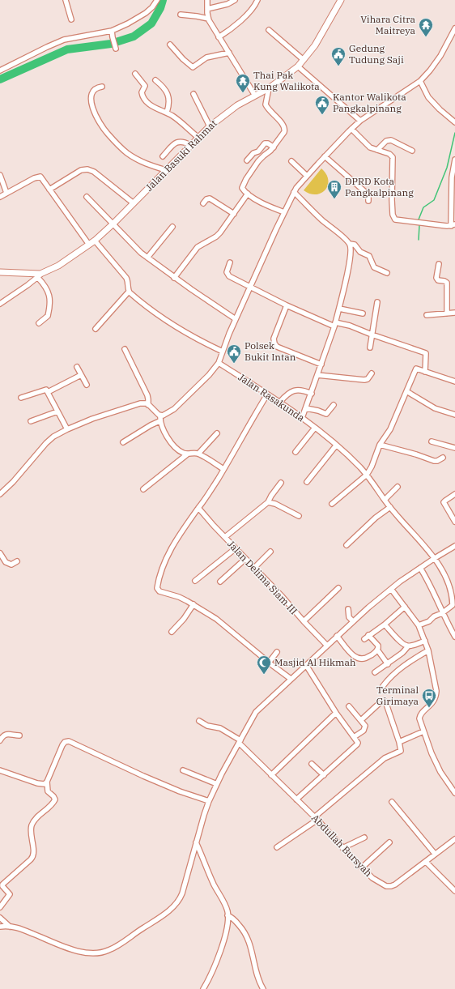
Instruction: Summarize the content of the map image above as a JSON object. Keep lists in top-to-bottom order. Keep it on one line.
{"streets":{"street":["Jalan Basuki Rahmat","Jalan Rasakunda","Jalan Delima Siam III","Abdullah Bursyah"]},"places":{"temple":["Vihara Citra Maitreya","Thai Pak Kung Walikota"],"public building":["Gedung Tudung Saji","Kantor Walikota Pangkalpinang","Polsek Bukit Intan"],"building":["DPRD Kota Pangkalpinang"],"mosque":["Masjid Al Hikmah"],"bus stop":["Terminal Girimaya"]}}
